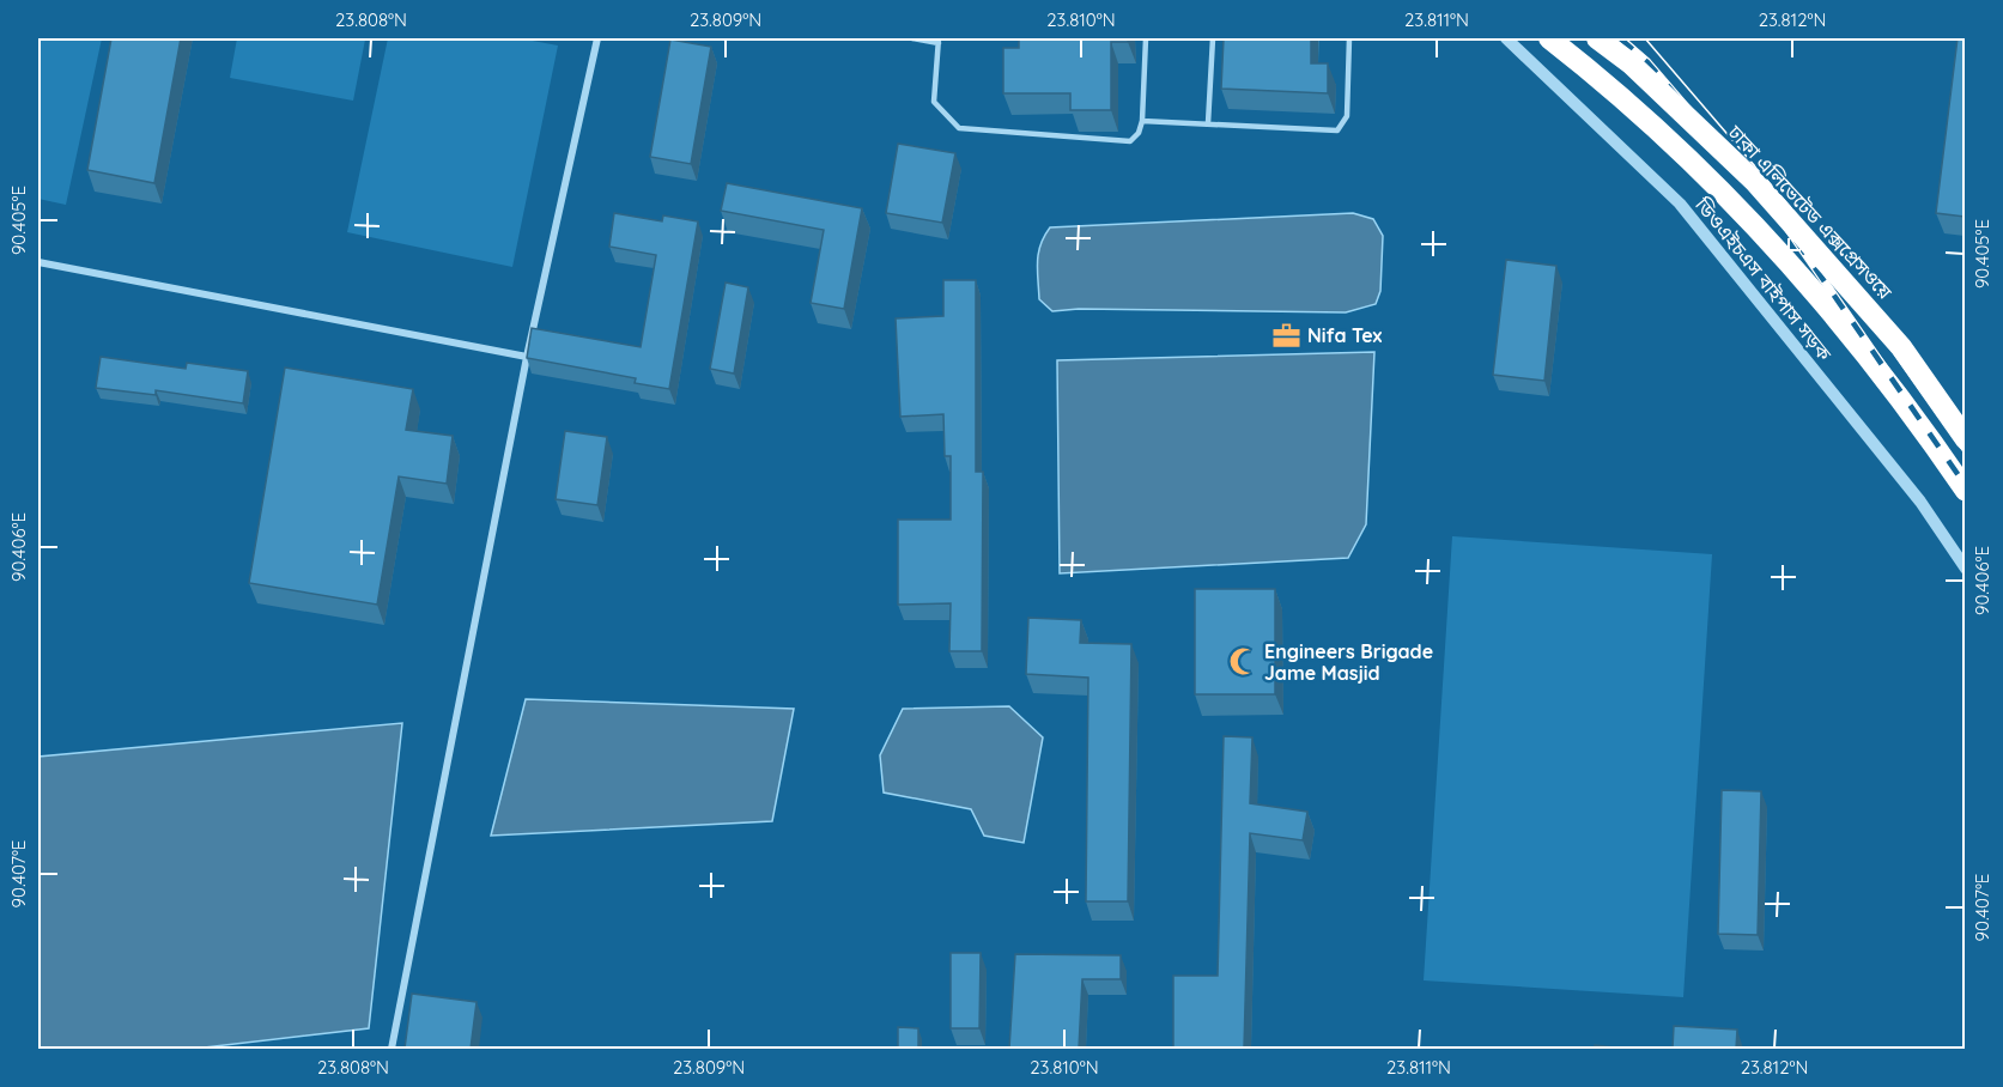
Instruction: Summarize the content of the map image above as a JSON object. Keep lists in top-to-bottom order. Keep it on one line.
{"streets":{"highway":["ঢাকা এলিভেটেড এক্সপ্রেসওয়ে"],"street":["ডিওএইচএস বাইপাস সড়ক"]},"places":{"office":["Nifa Tex"],"mosque":["Engineers Brigade Jame Masjid"]},"coordinates":["23.808°N","23.809°N","23.810°N","23.811°N","23.812°N","90.405°E","90.406°E","90.407°E"]}
